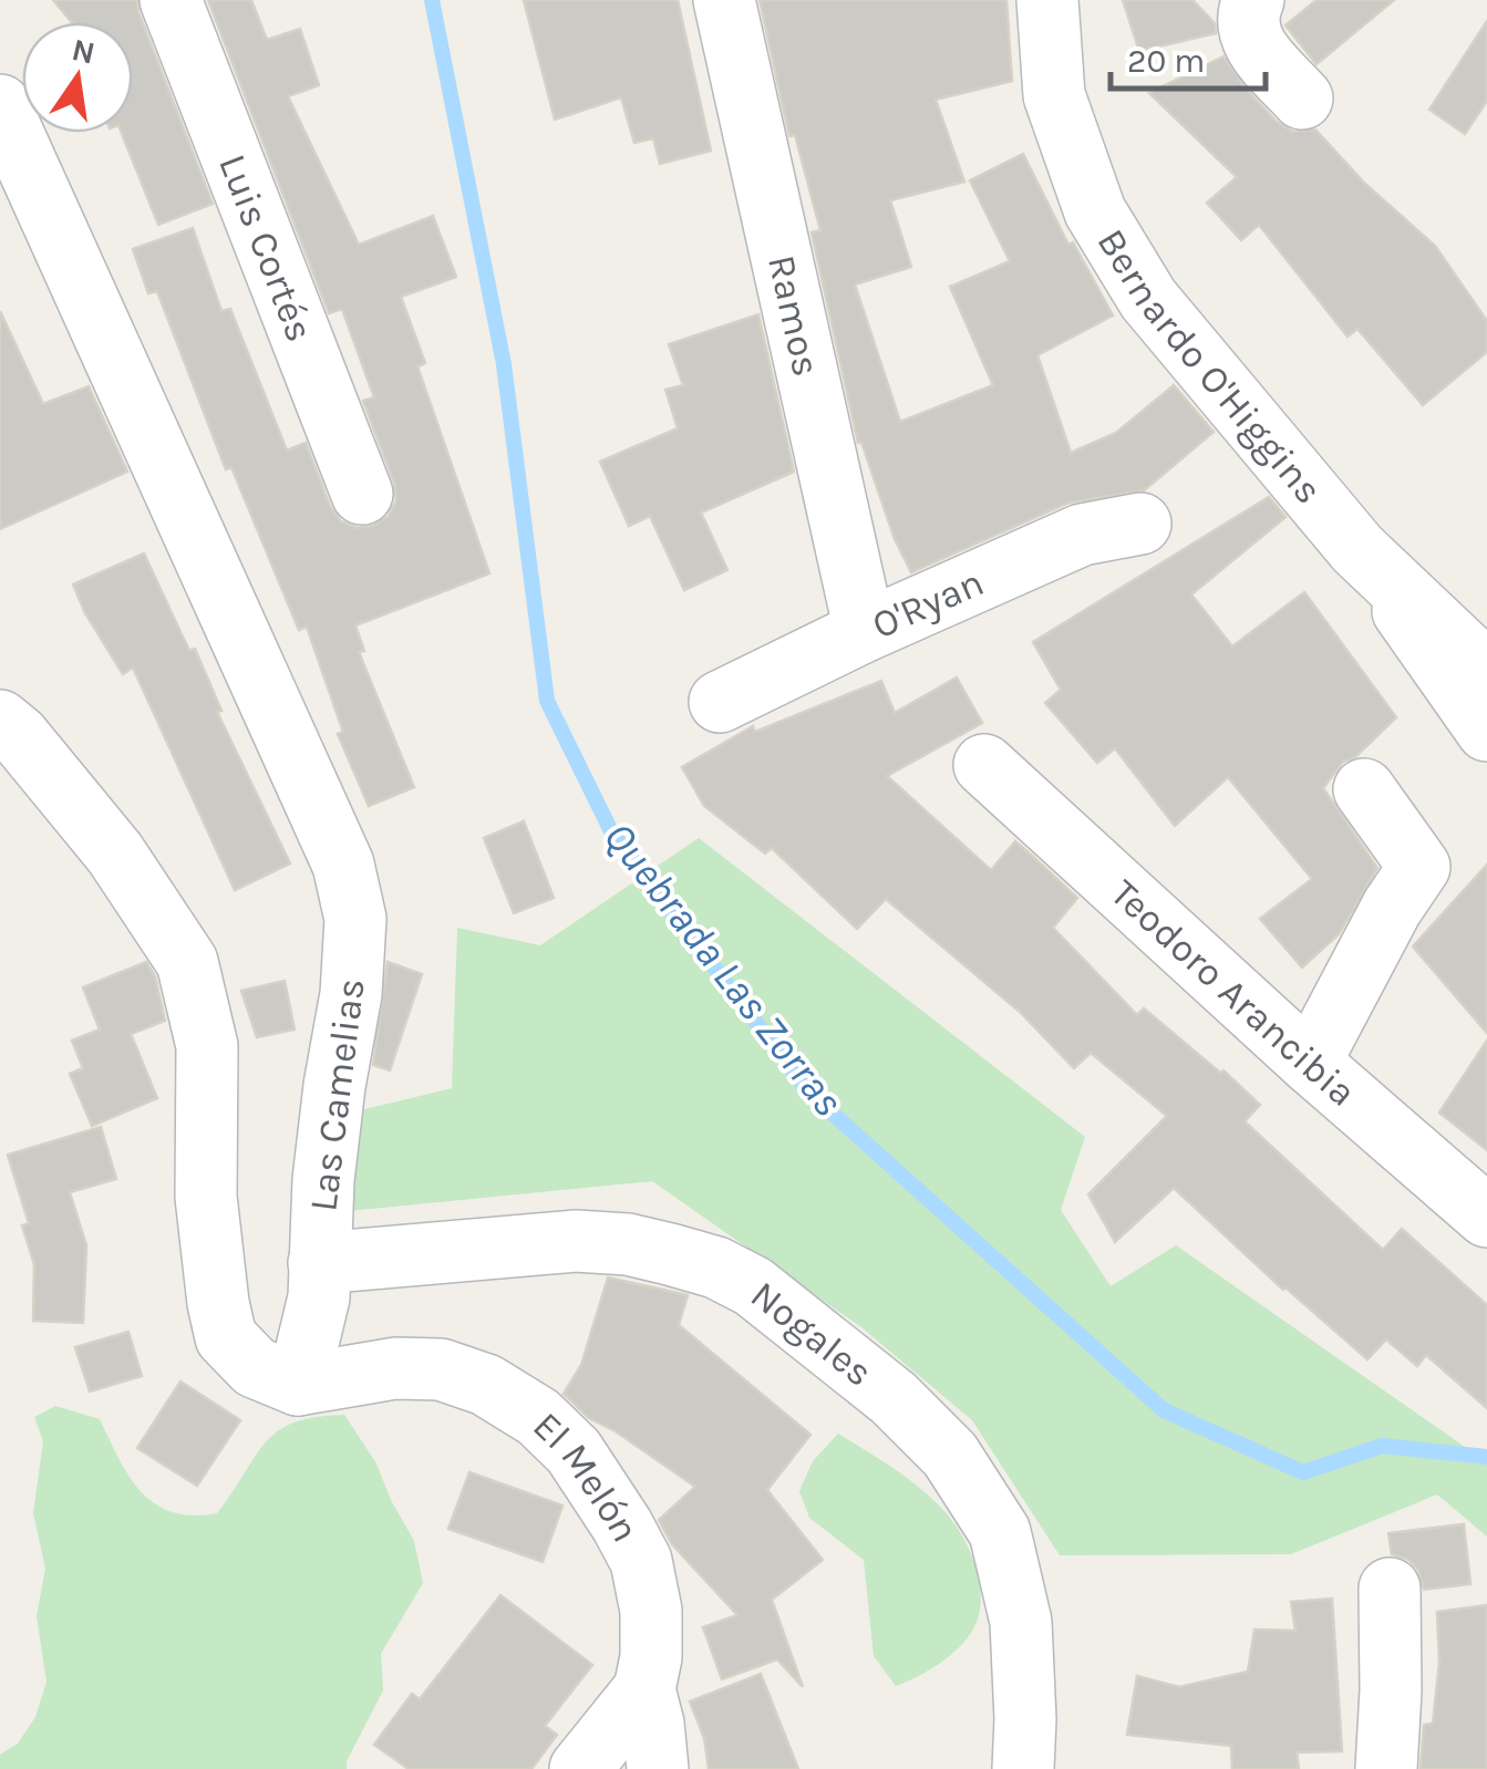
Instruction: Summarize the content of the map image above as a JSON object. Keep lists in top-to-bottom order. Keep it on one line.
{"streets":{"street":["Luis Cortés","Ramos","Bernardo O'Higgins","O'Ryan","Teodoro Arancibia","Las Camelias","Nogales","El Melón"]},"crossings":[["Ramos","O'Ryan"],["Las Camelias","Nogales"],["Las Camelias","El Melón"]],"water":["Quebrada Las Zorras"],"scale_bar":"20 m","north":"top"}
